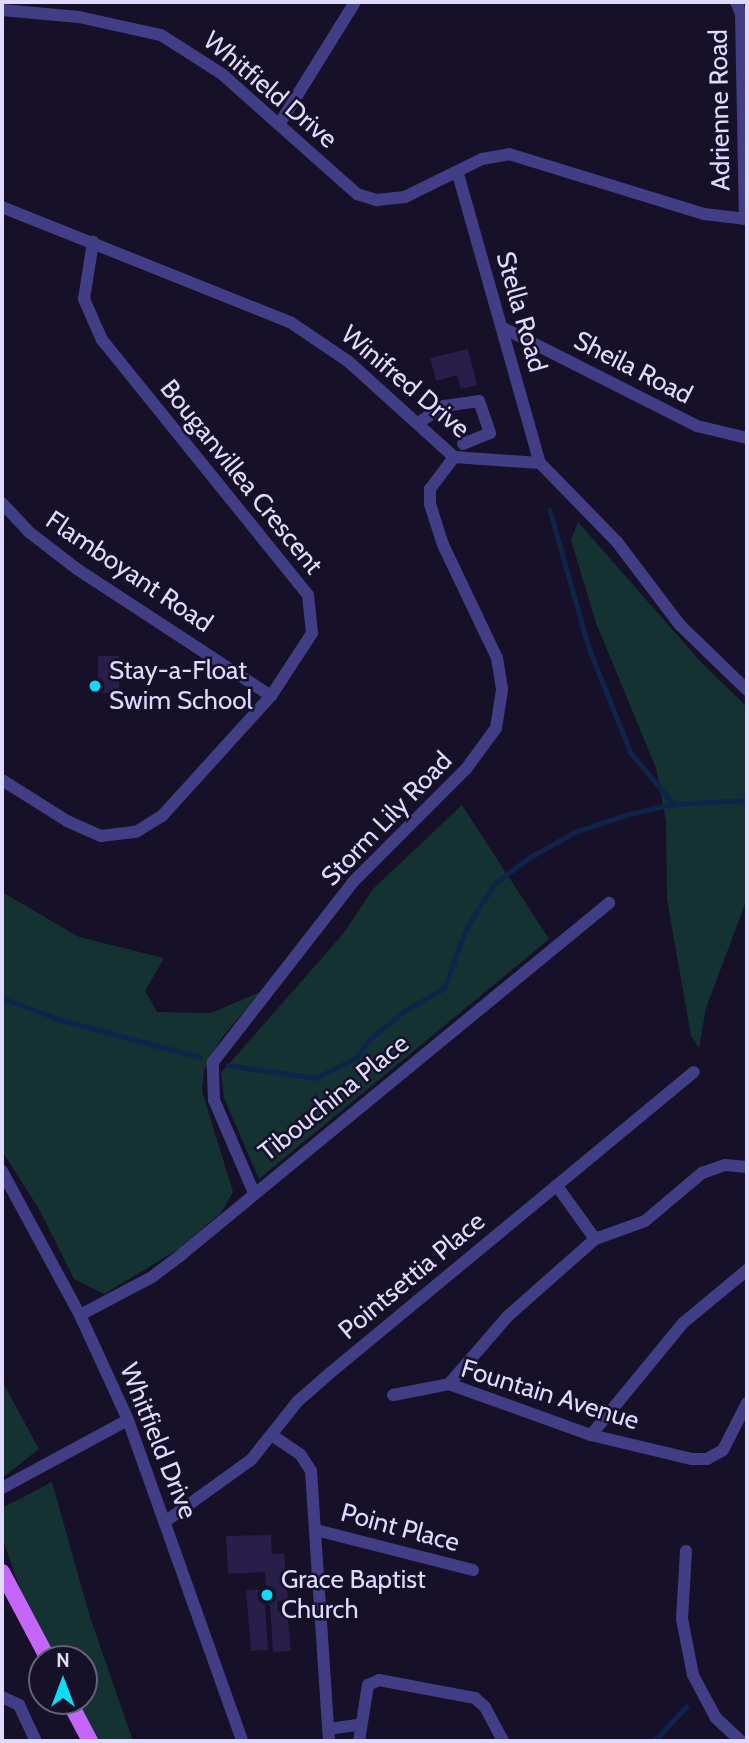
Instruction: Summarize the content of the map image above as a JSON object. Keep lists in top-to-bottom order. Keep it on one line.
{"streets":{"street":["Whitfield Drive","Adrienne Road","Stella Road","Sheila Road","Winifred Drive","Bouganvillea Crescent","Flamboyant Road","Storm Lily Road","Tibouchina Place","Pointsettia Place","Fountain Avenue","Point Place"]},"crossings":[["Whitfield Drive","Adrienne Road"],["Whitfield Drive","Stella Road"],["Whitfield Drive","Tibouchina Place"],["Whitfield Drive","Pointsettia Place"],["Stella Road","Sheila Road"],["Stella Road","Winifred Drive"],["Winifred Drive","Bouganvillea Crescent"],["Winifred Drive","Storm Lily Road"],["Bouganvillea Crescent","Flamboyant Road"],["Storm Lily Road","Tibouchina Place"]],"places":["Stay-a-Float Swim School","Grace Baptist Church"],"north":"top"}
